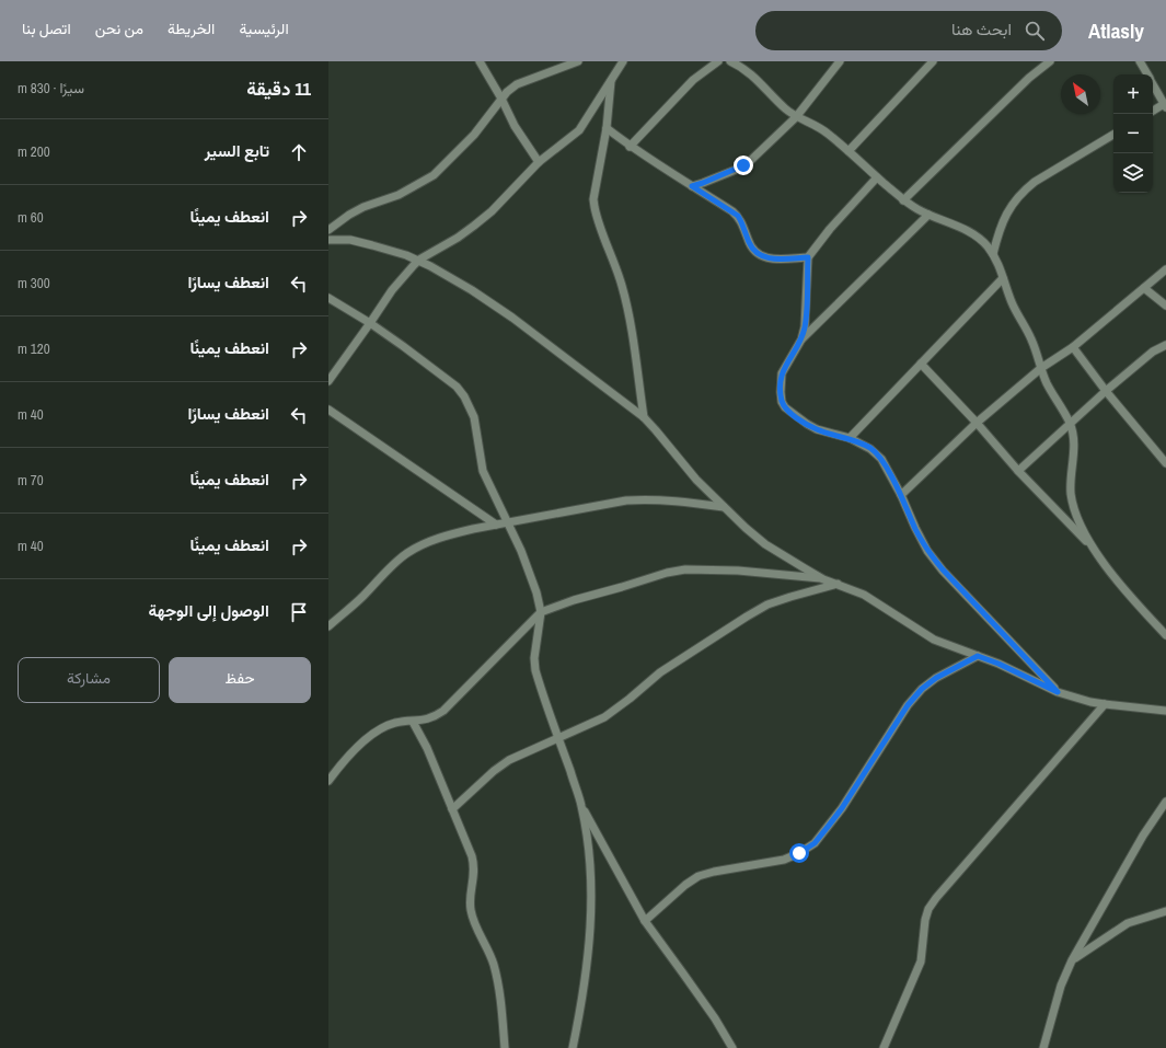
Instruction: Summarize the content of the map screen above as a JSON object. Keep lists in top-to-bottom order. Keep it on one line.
{"north":"top left","page":{"header":"Atlasly","search":"ابحث هنا","nav":["الرئيسية","الخريطة","من نحن","اتصل بنا"],"heading":["11 دقيقة","سيرًا · 830 m"],"map_buttons":["+","−"],"list":[["تابع السير","200 m"],["انعطف يمينًا","60 m"],["انعطف يسارًا","300 m"],["انعطف يمينًا","120 m"],["انعطف يسارًا","40 m"],["انعطف يمينًا","70 m"],["انعطف يمينًا","40 m"],"الوصول إلى الوجهة"],"buttons":["حفظ","مشاركة"]}}
